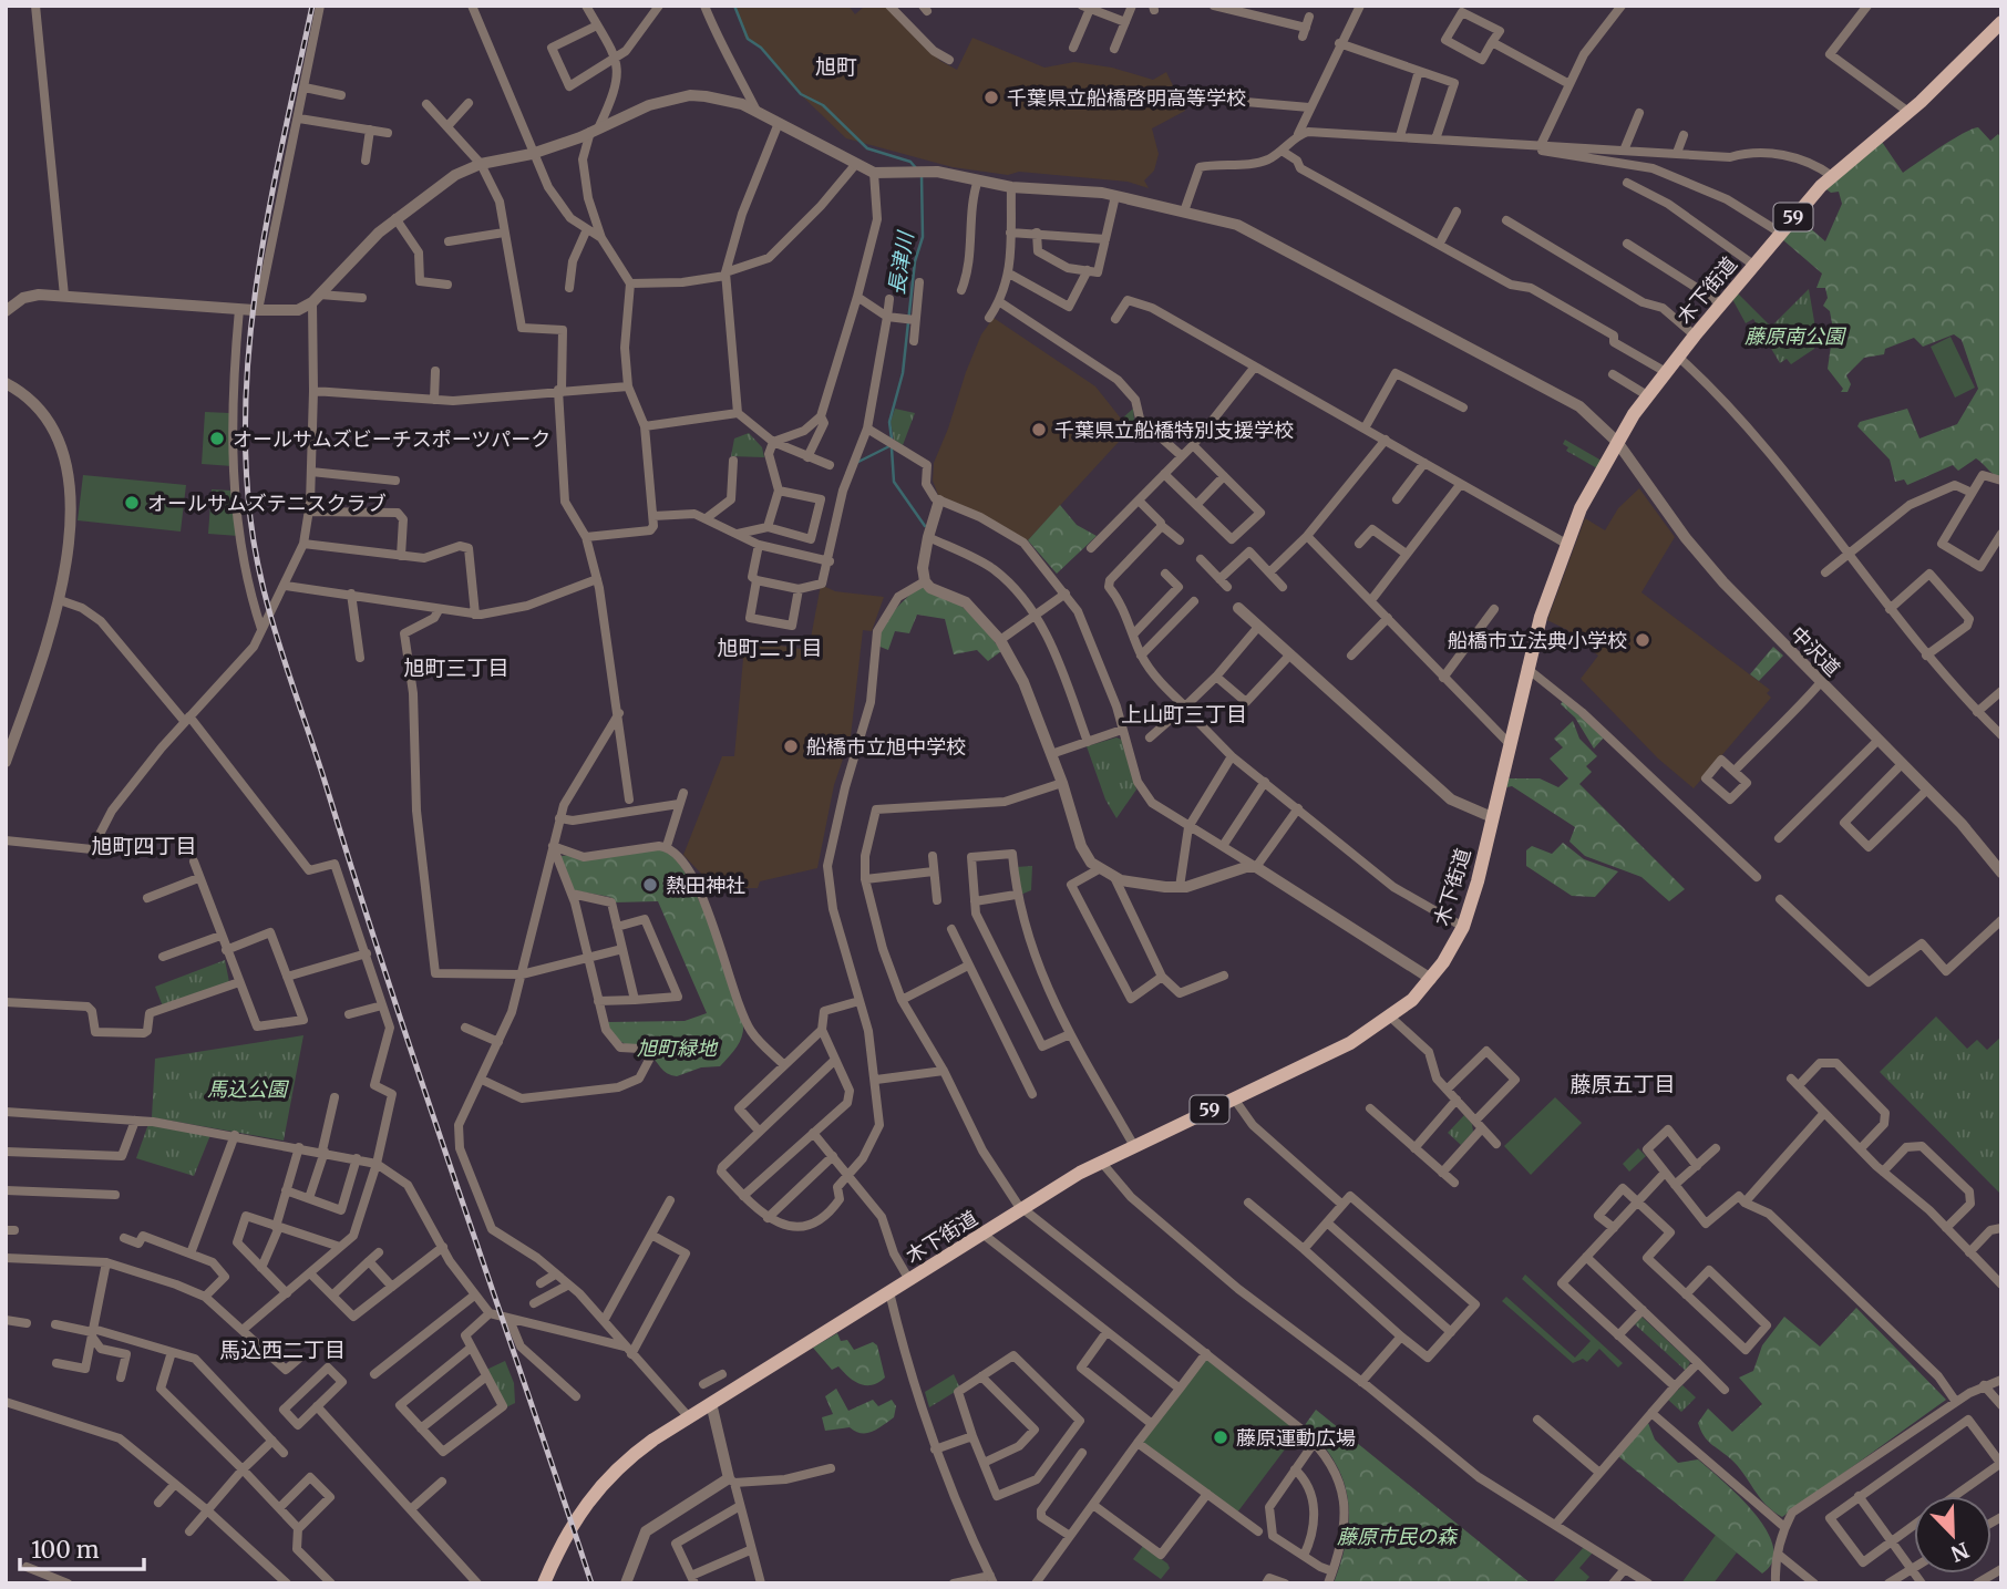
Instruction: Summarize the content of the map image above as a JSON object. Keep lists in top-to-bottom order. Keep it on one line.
{"streets":{"main road":["59","木下街道"],"street":["中沢道"]},"crossings":[["木下街道","中沢道"]],"districts":["旭町","旭町二丁目","旭町三丁目","上山町三丁目","旭町四丁目","藤原五丁目","馬込西二丁目"],"water":["長津川"],"parks":["藤原南公園","旭町緑地","馬込公園","藤原市民の森"],"places":["千葉県立船橋啓明高等学校","千葉県立船橋特別支援学校","オールサムズビーチスポーツパーク","オールサムズテニスクラブ","船橋市立法典小学校","船橋市立旭中学校","熱田神社","藤原運動広場"],"scale_bar":"100 m","north":"bottom right"}
